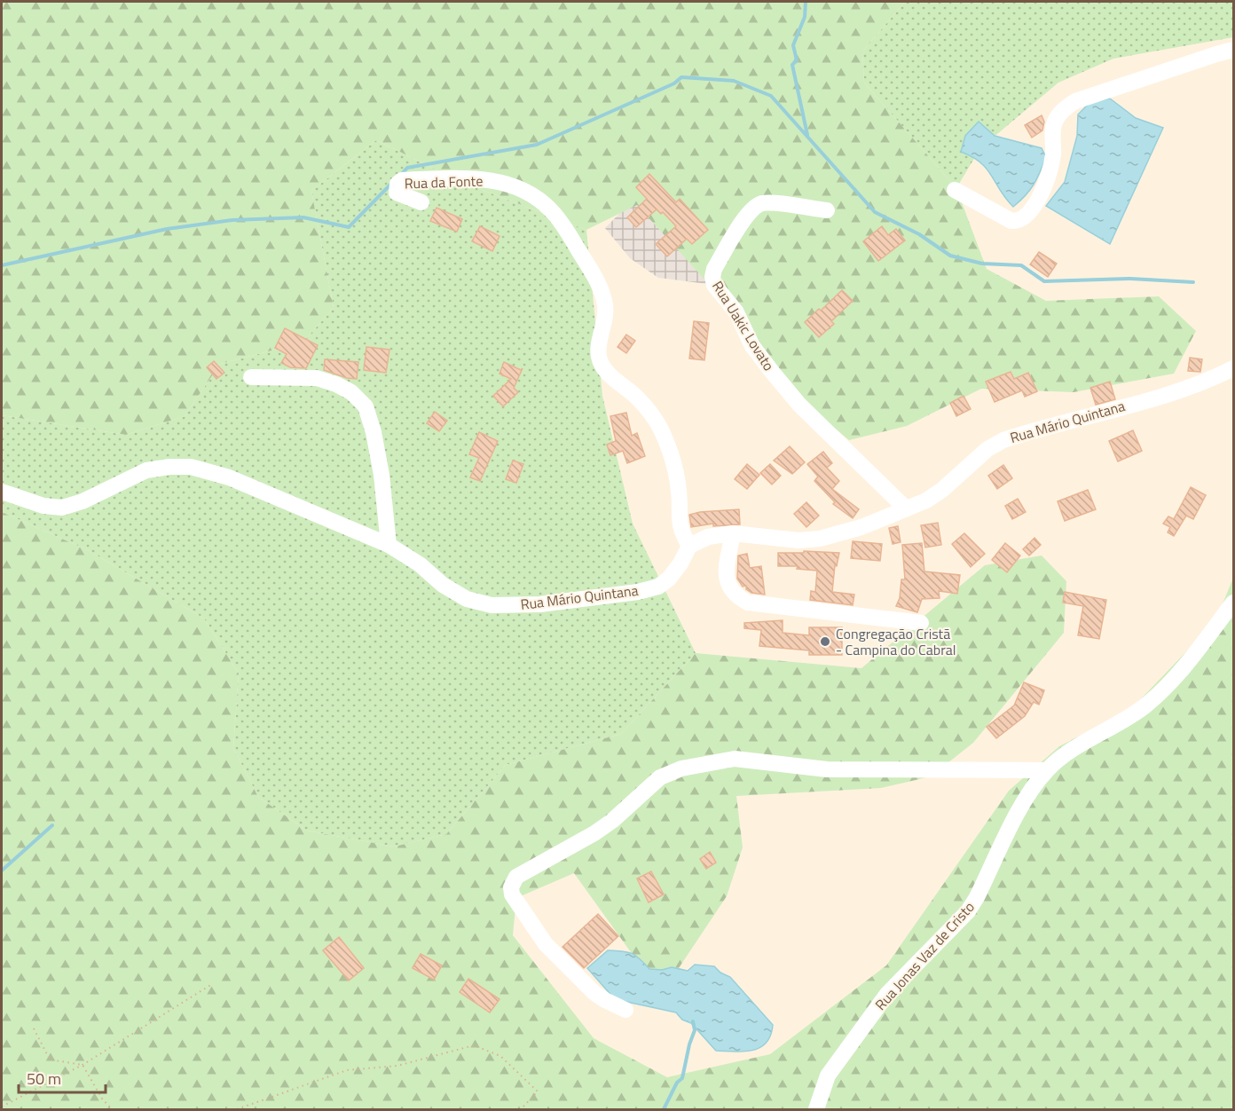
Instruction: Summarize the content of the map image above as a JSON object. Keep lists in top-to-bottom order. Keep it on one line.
{"streets":{"street":["Rua da Fonte","Rua Uakic Lovato","Rua Mário Quintana","Rua Jonas Vaz de Cristo"]},"crossings":[["Rua da Fonte","Rua Mário Quintana"],["Rua Uakic Lovato","Rua Mário Quintana"]],"places":["Congregação Cristã - Campina do Cabral"],"scale_bar":"50 m"}
